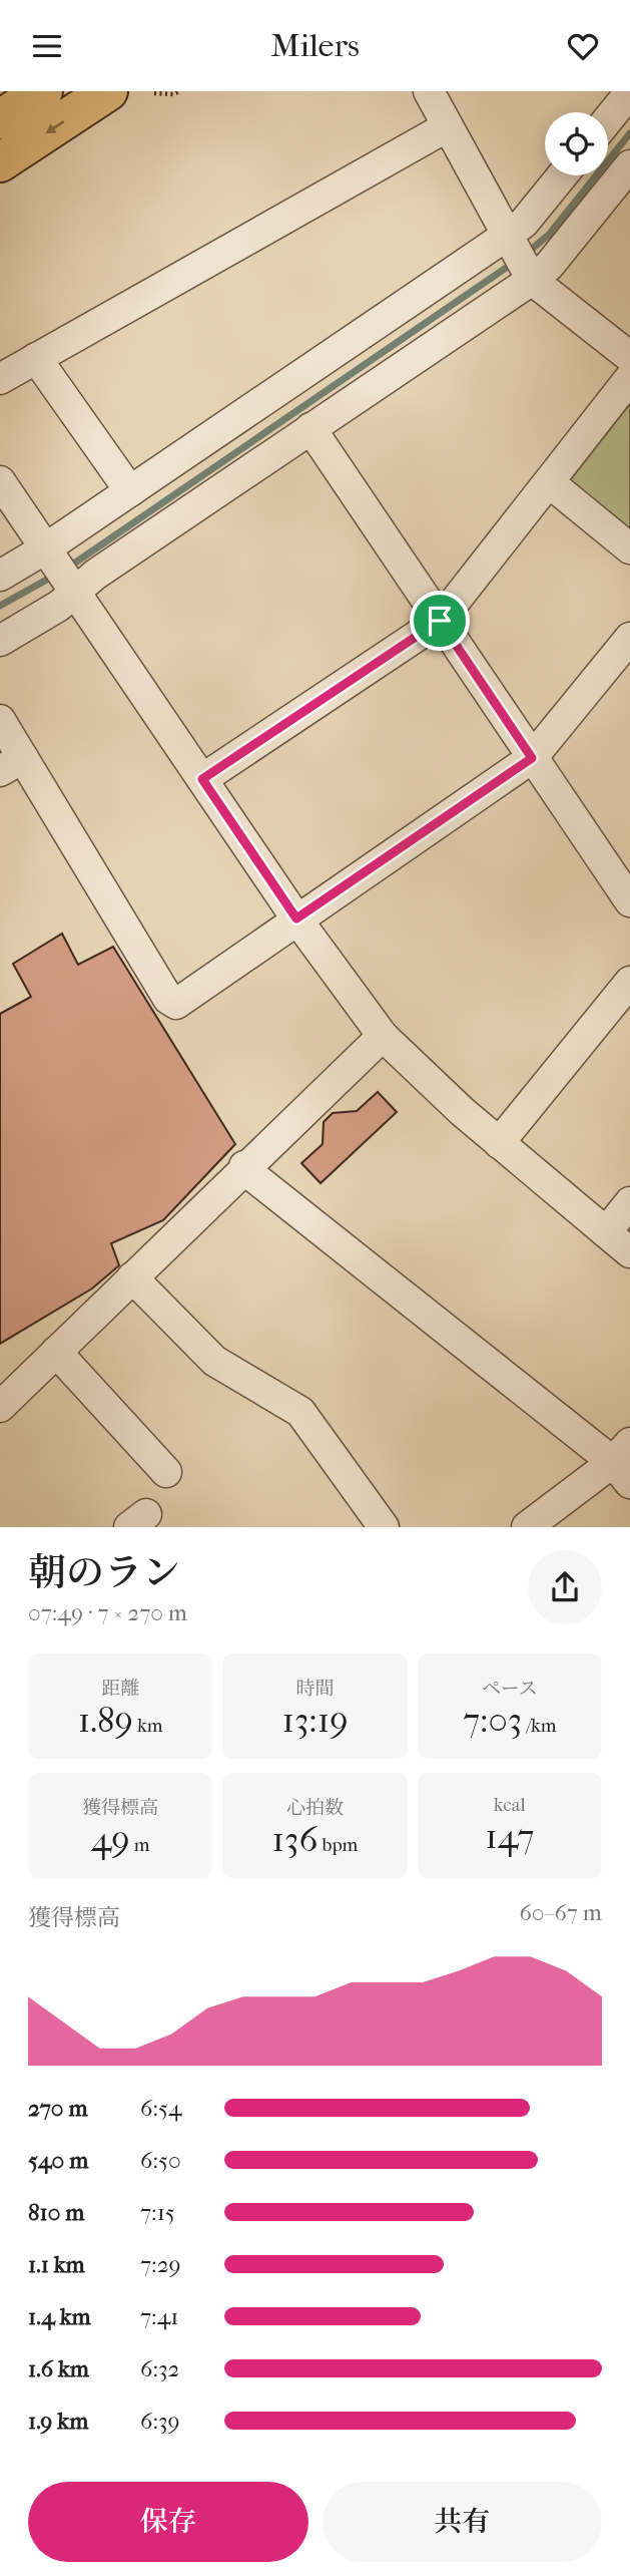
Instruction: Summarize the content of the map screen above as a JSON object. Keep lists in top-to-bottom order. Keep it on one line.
{"page":{"header":"Milers","heading":["朝のラン","07:49 · 7 × 270 m"],"stats":[["距離","1.89 km"],["時間","13:19"],["ペース","7:03 /km"],["獲得標高","49 m"],["心拍数","136 bpm"],["kcal","147"]],"chart":["獲得標高","60–67 m"],"list":[{"name":"270 m","note":"6:54"},{"name":"540 m","note":"6:50"},{"name":"810 m","note":"7:15"},{"name":"1.1 km","note":"7:29"},{"name":"1.4 km","note":"7:41"},{"name":"1.6 km","note":"6:32"},{"name":"1.9 km","note":"6:39"}],"buttons":["保存","共有"]}}
